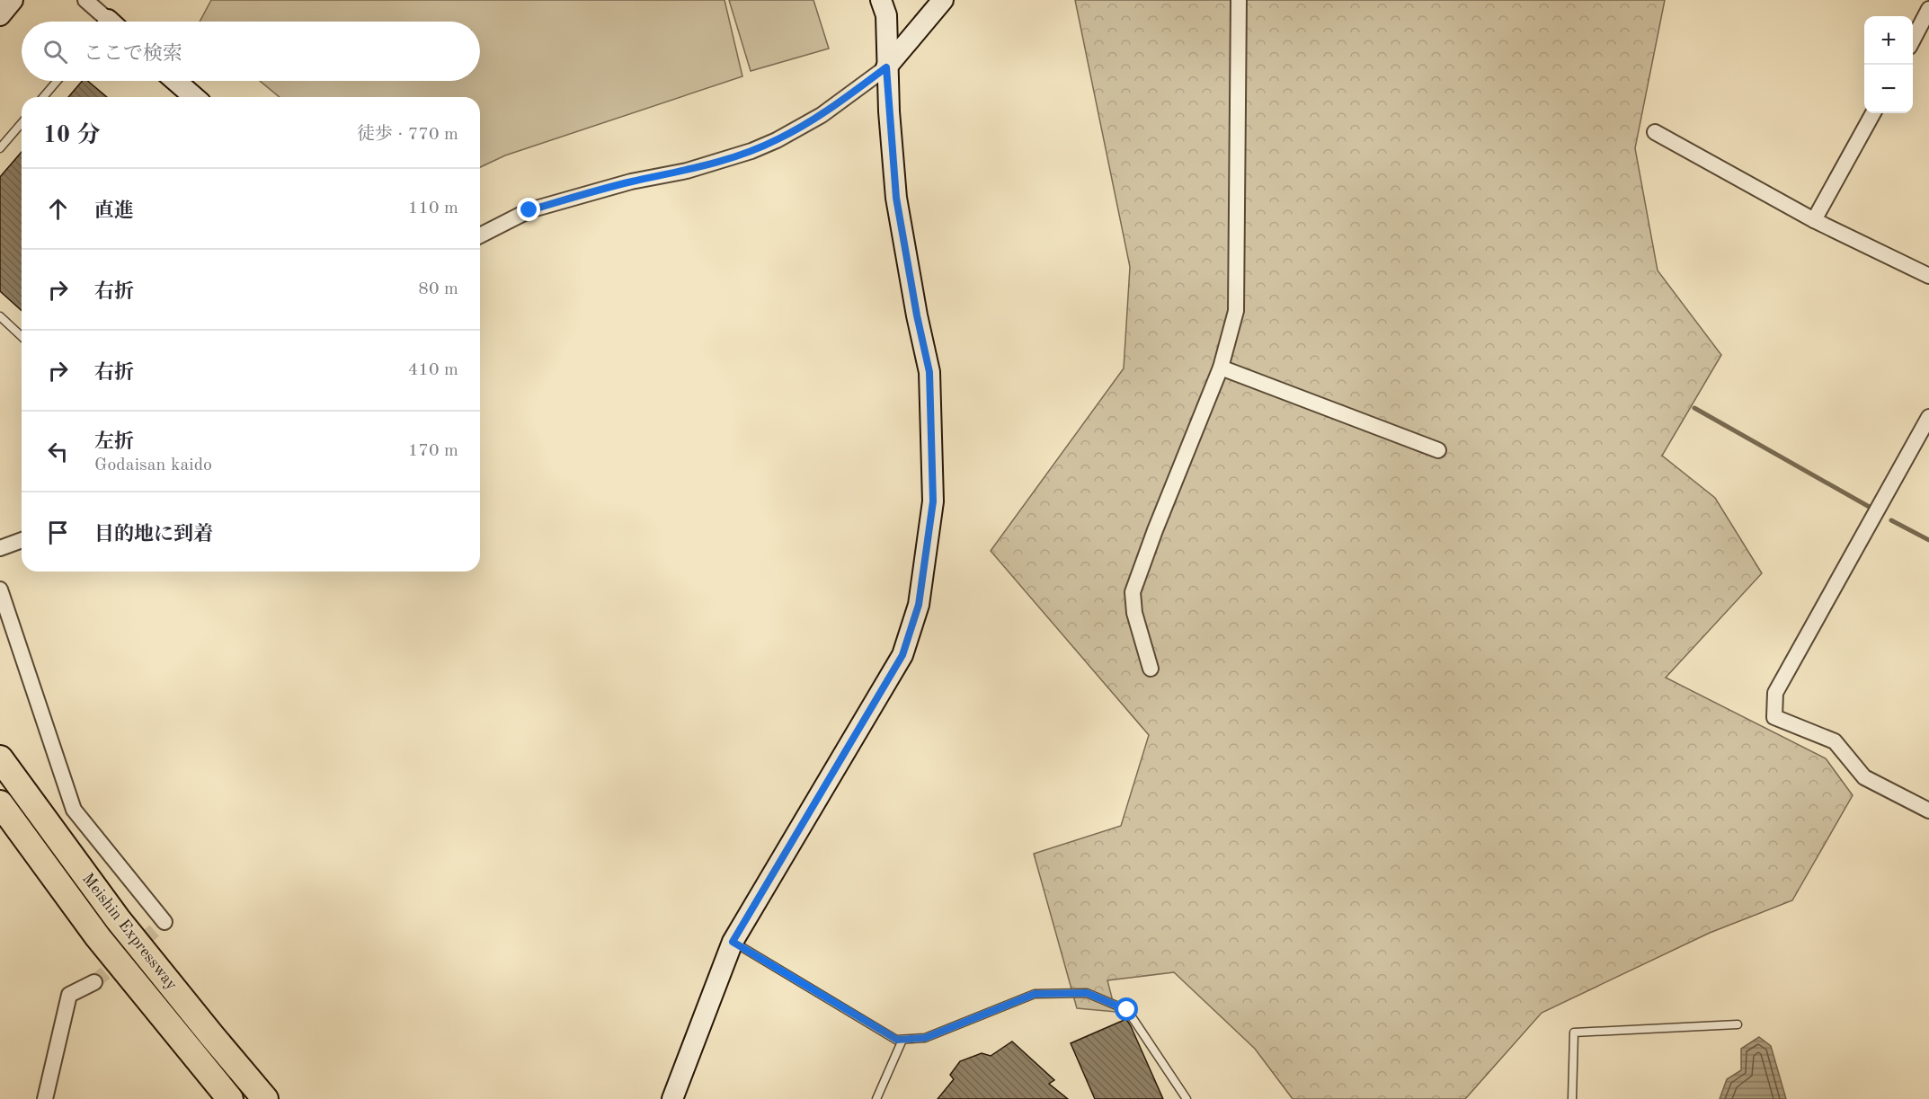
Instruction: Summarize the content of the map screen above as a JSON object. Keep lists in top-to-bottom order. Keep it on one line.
{"streets":{"highway":["Meishin Expressway"]},"page":{"map_buttons":["+","−"],"search":"ここで検索","heading":["10 分","徒歩 · 770 m"],"list":[["直進","110 m"],["右折","80 m"],["右折","410 m"],["左折","Godaisan kaido","170 m"],"目的地に到着"]}}
